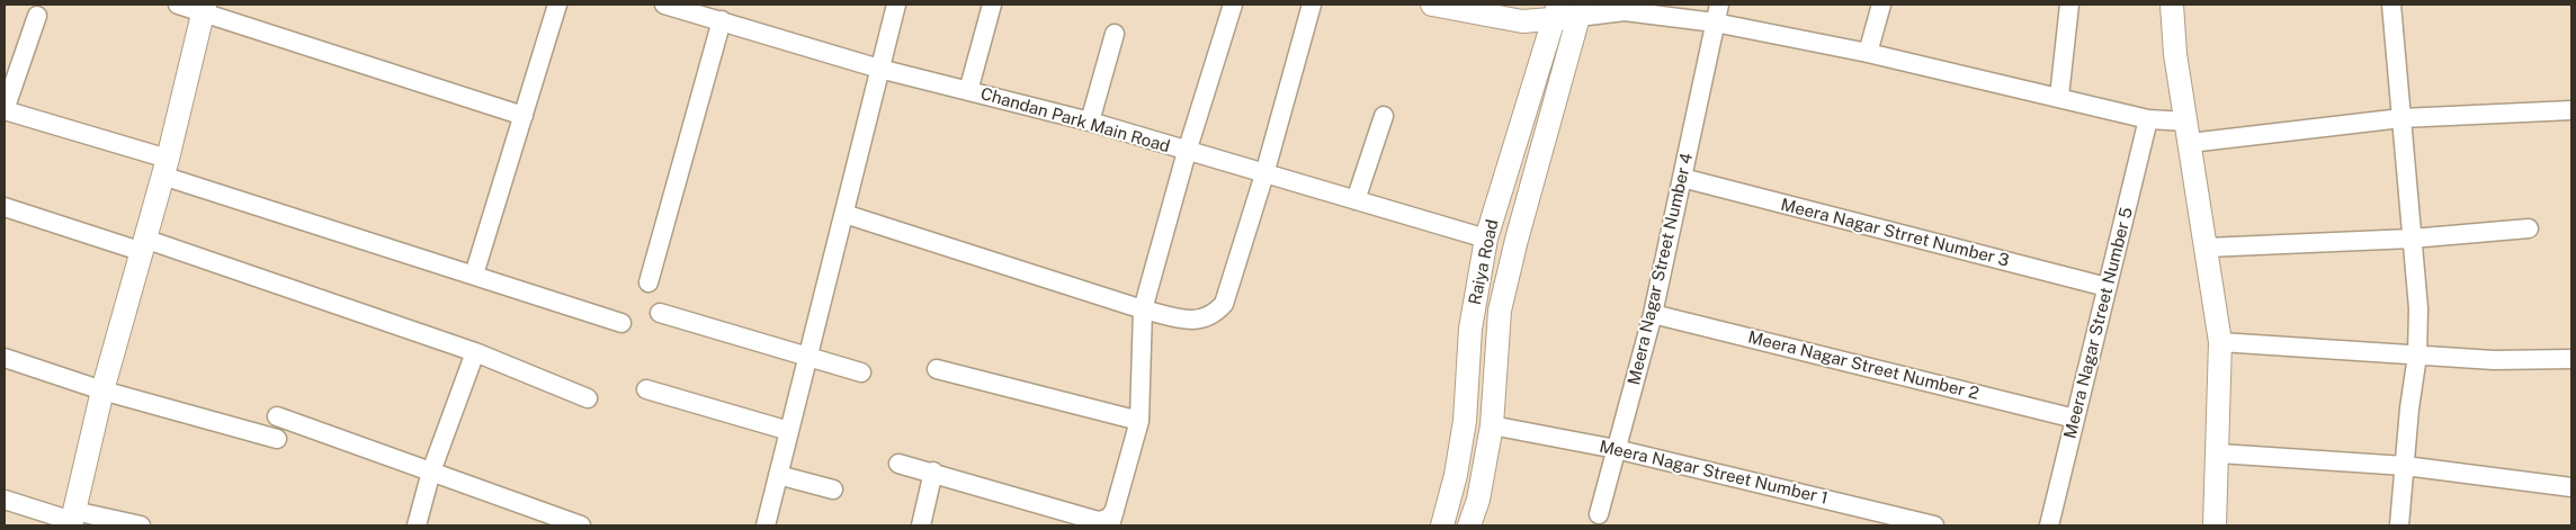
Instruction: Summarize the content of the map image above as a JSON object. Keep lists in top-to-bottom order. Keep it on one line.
{"streets":{"street":["Chandan Park Main Road","Meera Nagar Strret Number 3","Raiya Road","Meera Nagar Street Number 4","Meera Nagar Street Number 5","Meera Nagar Street Number 2","Meera Nagar Street Number 1"]},"crossings":[["Chandan Park Main Road","Raiya Road"],["Meera Nagar Strret Number 3","Meera Nagar Street Number 4"],["Meera Nagar Strret Number 3","Meera Nagar Street Number 5"],["Raiya Road","Meera Nagar Street Number 1"],["Meera Nagar Street Number 4","Meera Nagar Street Number 2"],["Meera Nagar Street Number 4","Meera Nagar Street Number 1"],["Meera Nagar Street Number 5","Meera Nagar Street Number 2"]]}
